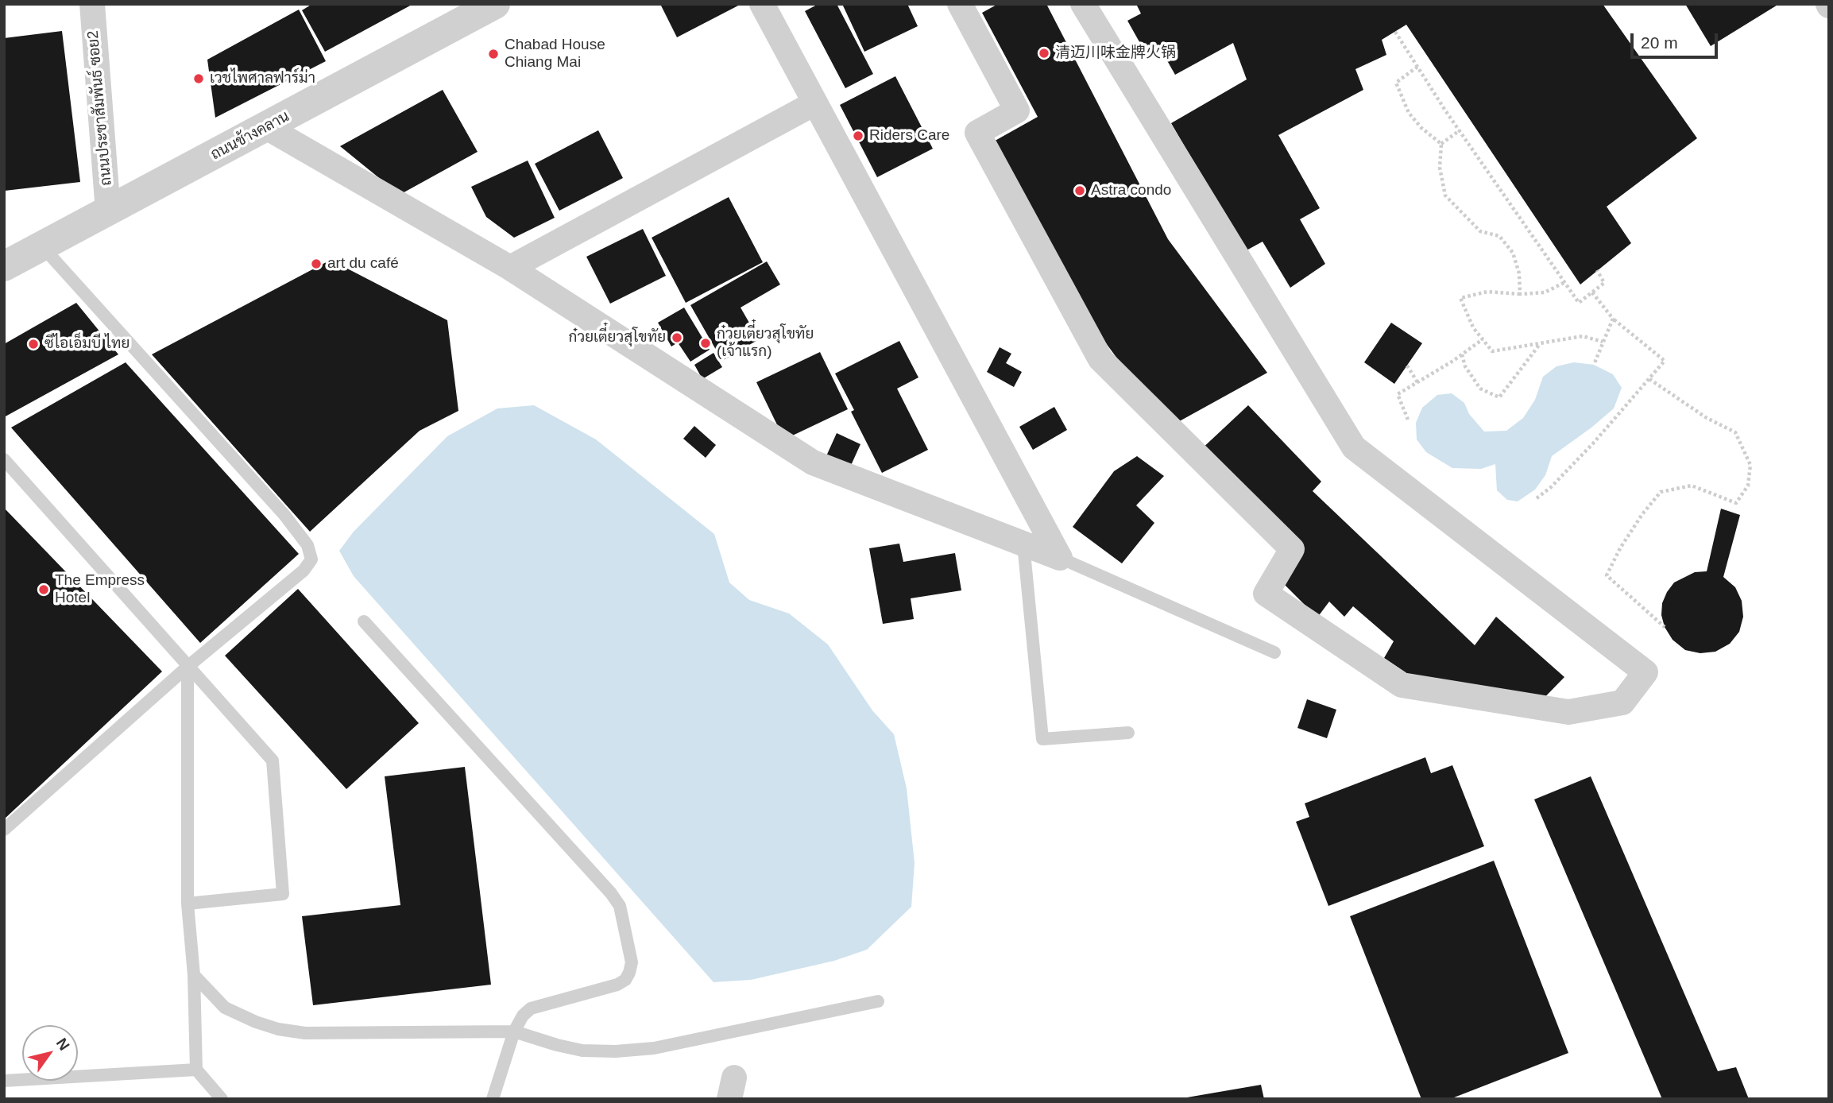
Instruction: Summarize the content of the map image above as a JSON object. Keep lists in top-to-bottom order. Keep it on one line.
{"streets":{"street":["ถนนประชาสัมพันธ์ ซอย2","ถนนช้างคลาน"]},"crossings":[["ถนนประชาสัมพันธ์ ซอย2","ถนนช้างคลาน"]],"places":["清迈川味金牌火锅","Chabad House Chiang Mai","เวชไพศาลฟาร์ม่า","Riders Care","Astra condo","art du café","ก๋วยเตี๋ยวสุโขทัย","ก๋วยเตี๋ยวสุโขทัย (เจ้าแรก)","ซีไอเอ็มบี ไทย","The Empress Hotel"],"scale_bar":"20 m","north":"top right"}
